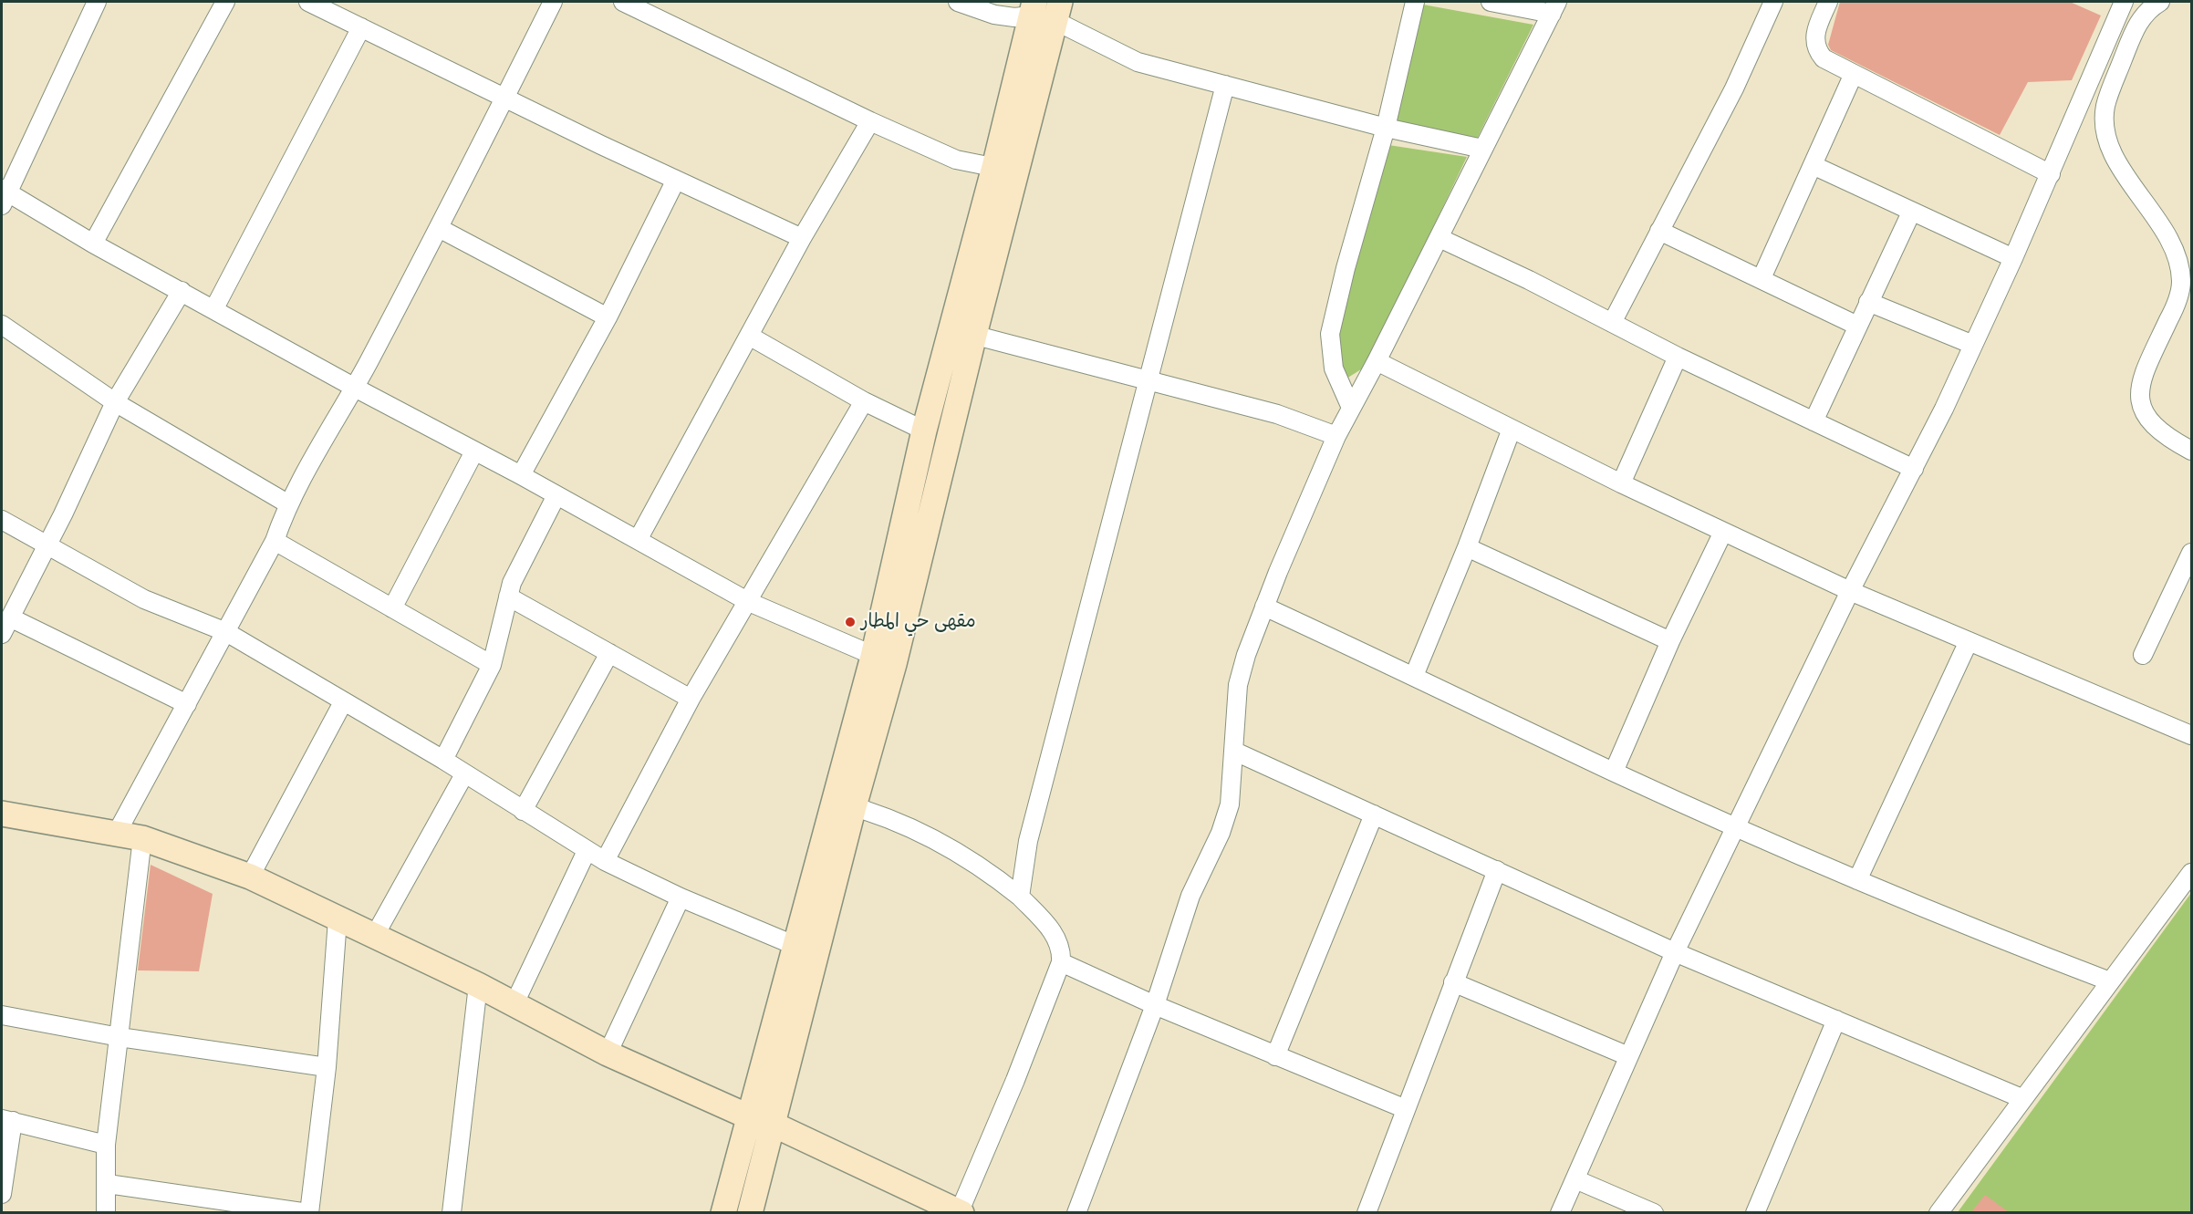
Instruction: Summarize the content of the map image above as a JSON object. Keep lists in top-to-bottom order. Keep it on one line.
{"places":["مقهى حي المطار"]}
